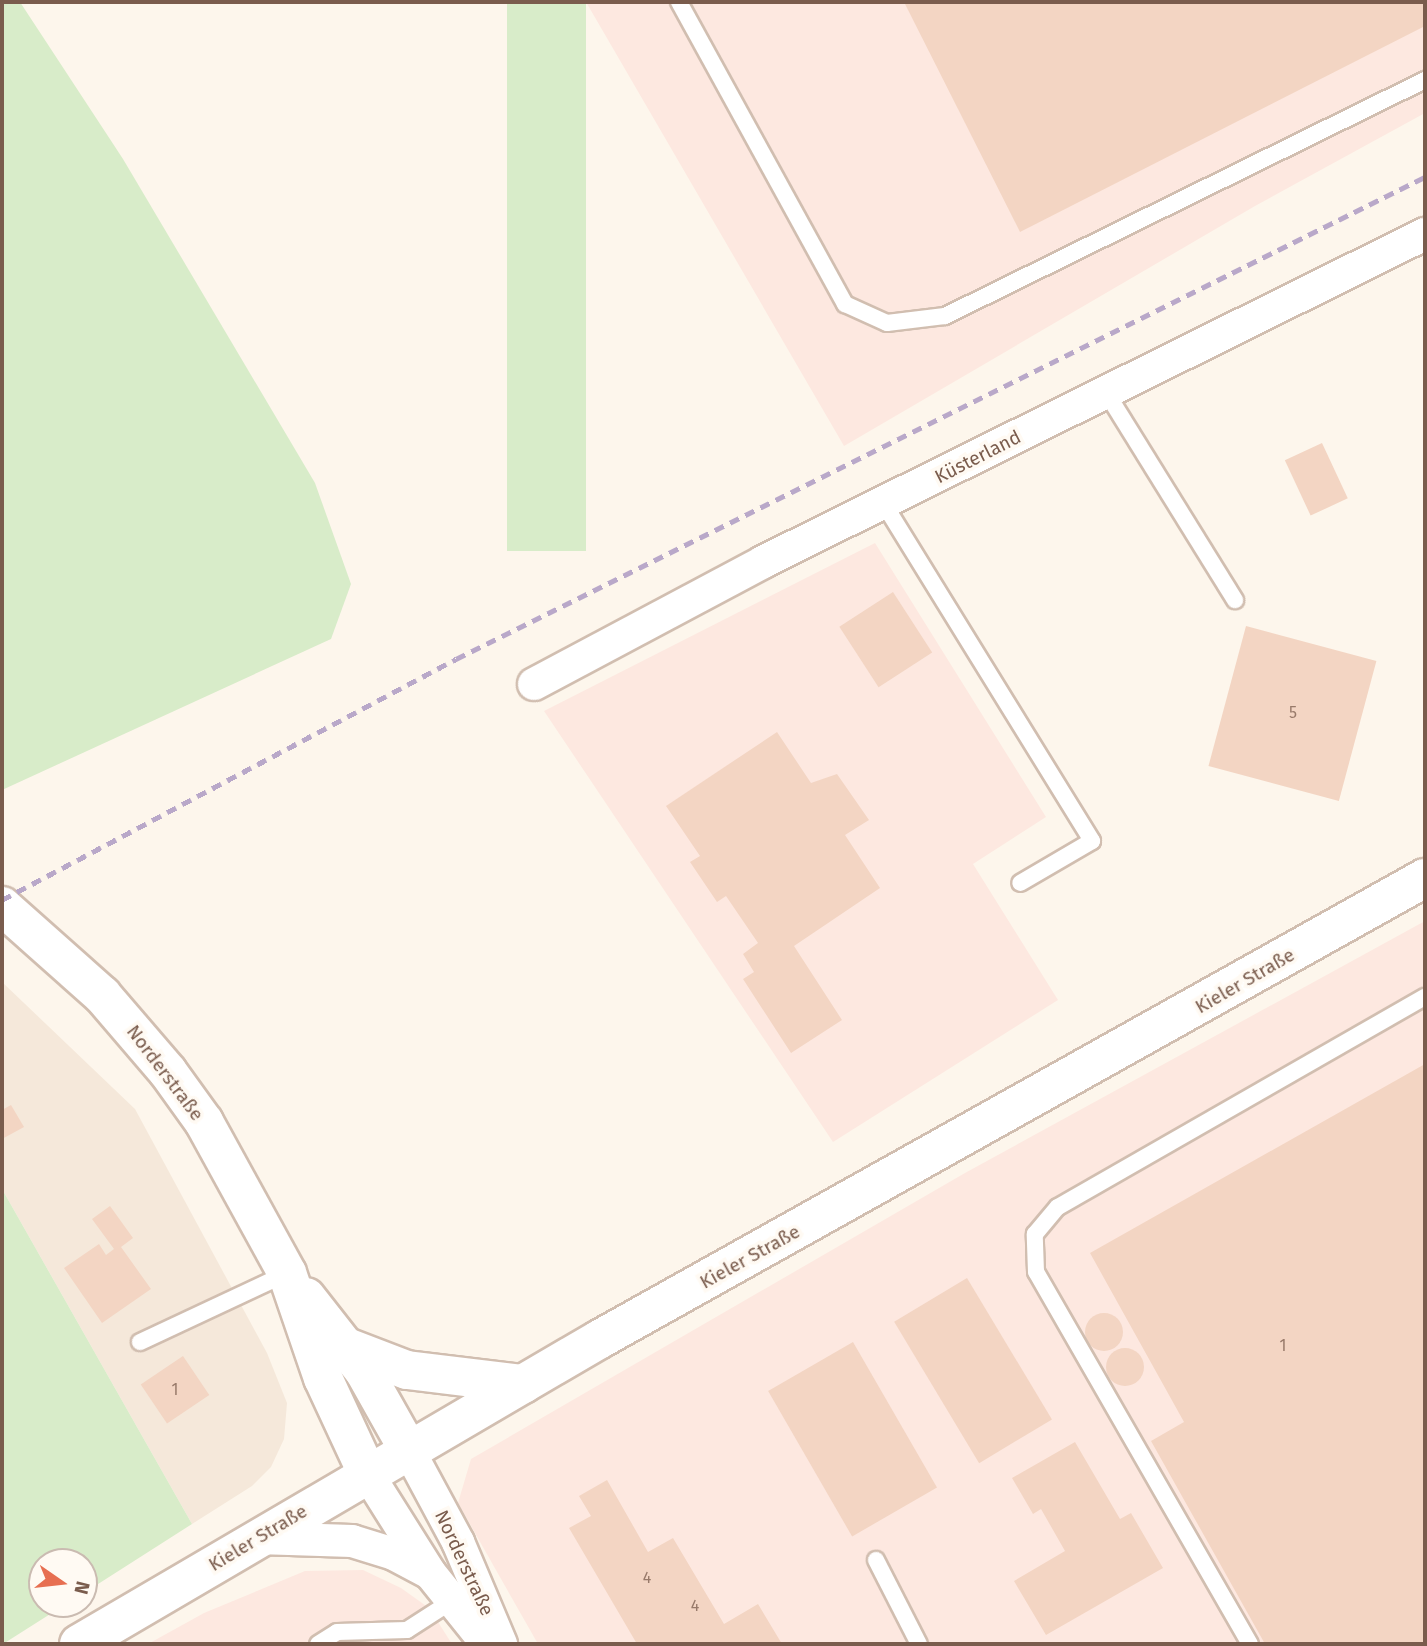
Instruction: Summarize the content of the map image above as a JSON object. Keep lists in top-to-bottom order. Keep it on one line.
{"streets":{"main road":["Kieler Straße","Norderstraße"],"street":["Küsterland"]},"crossings":[["Kieler Straße","Norderstraße"]],"house_numbers":["5","1","1","4","4"],"north":"right"}
